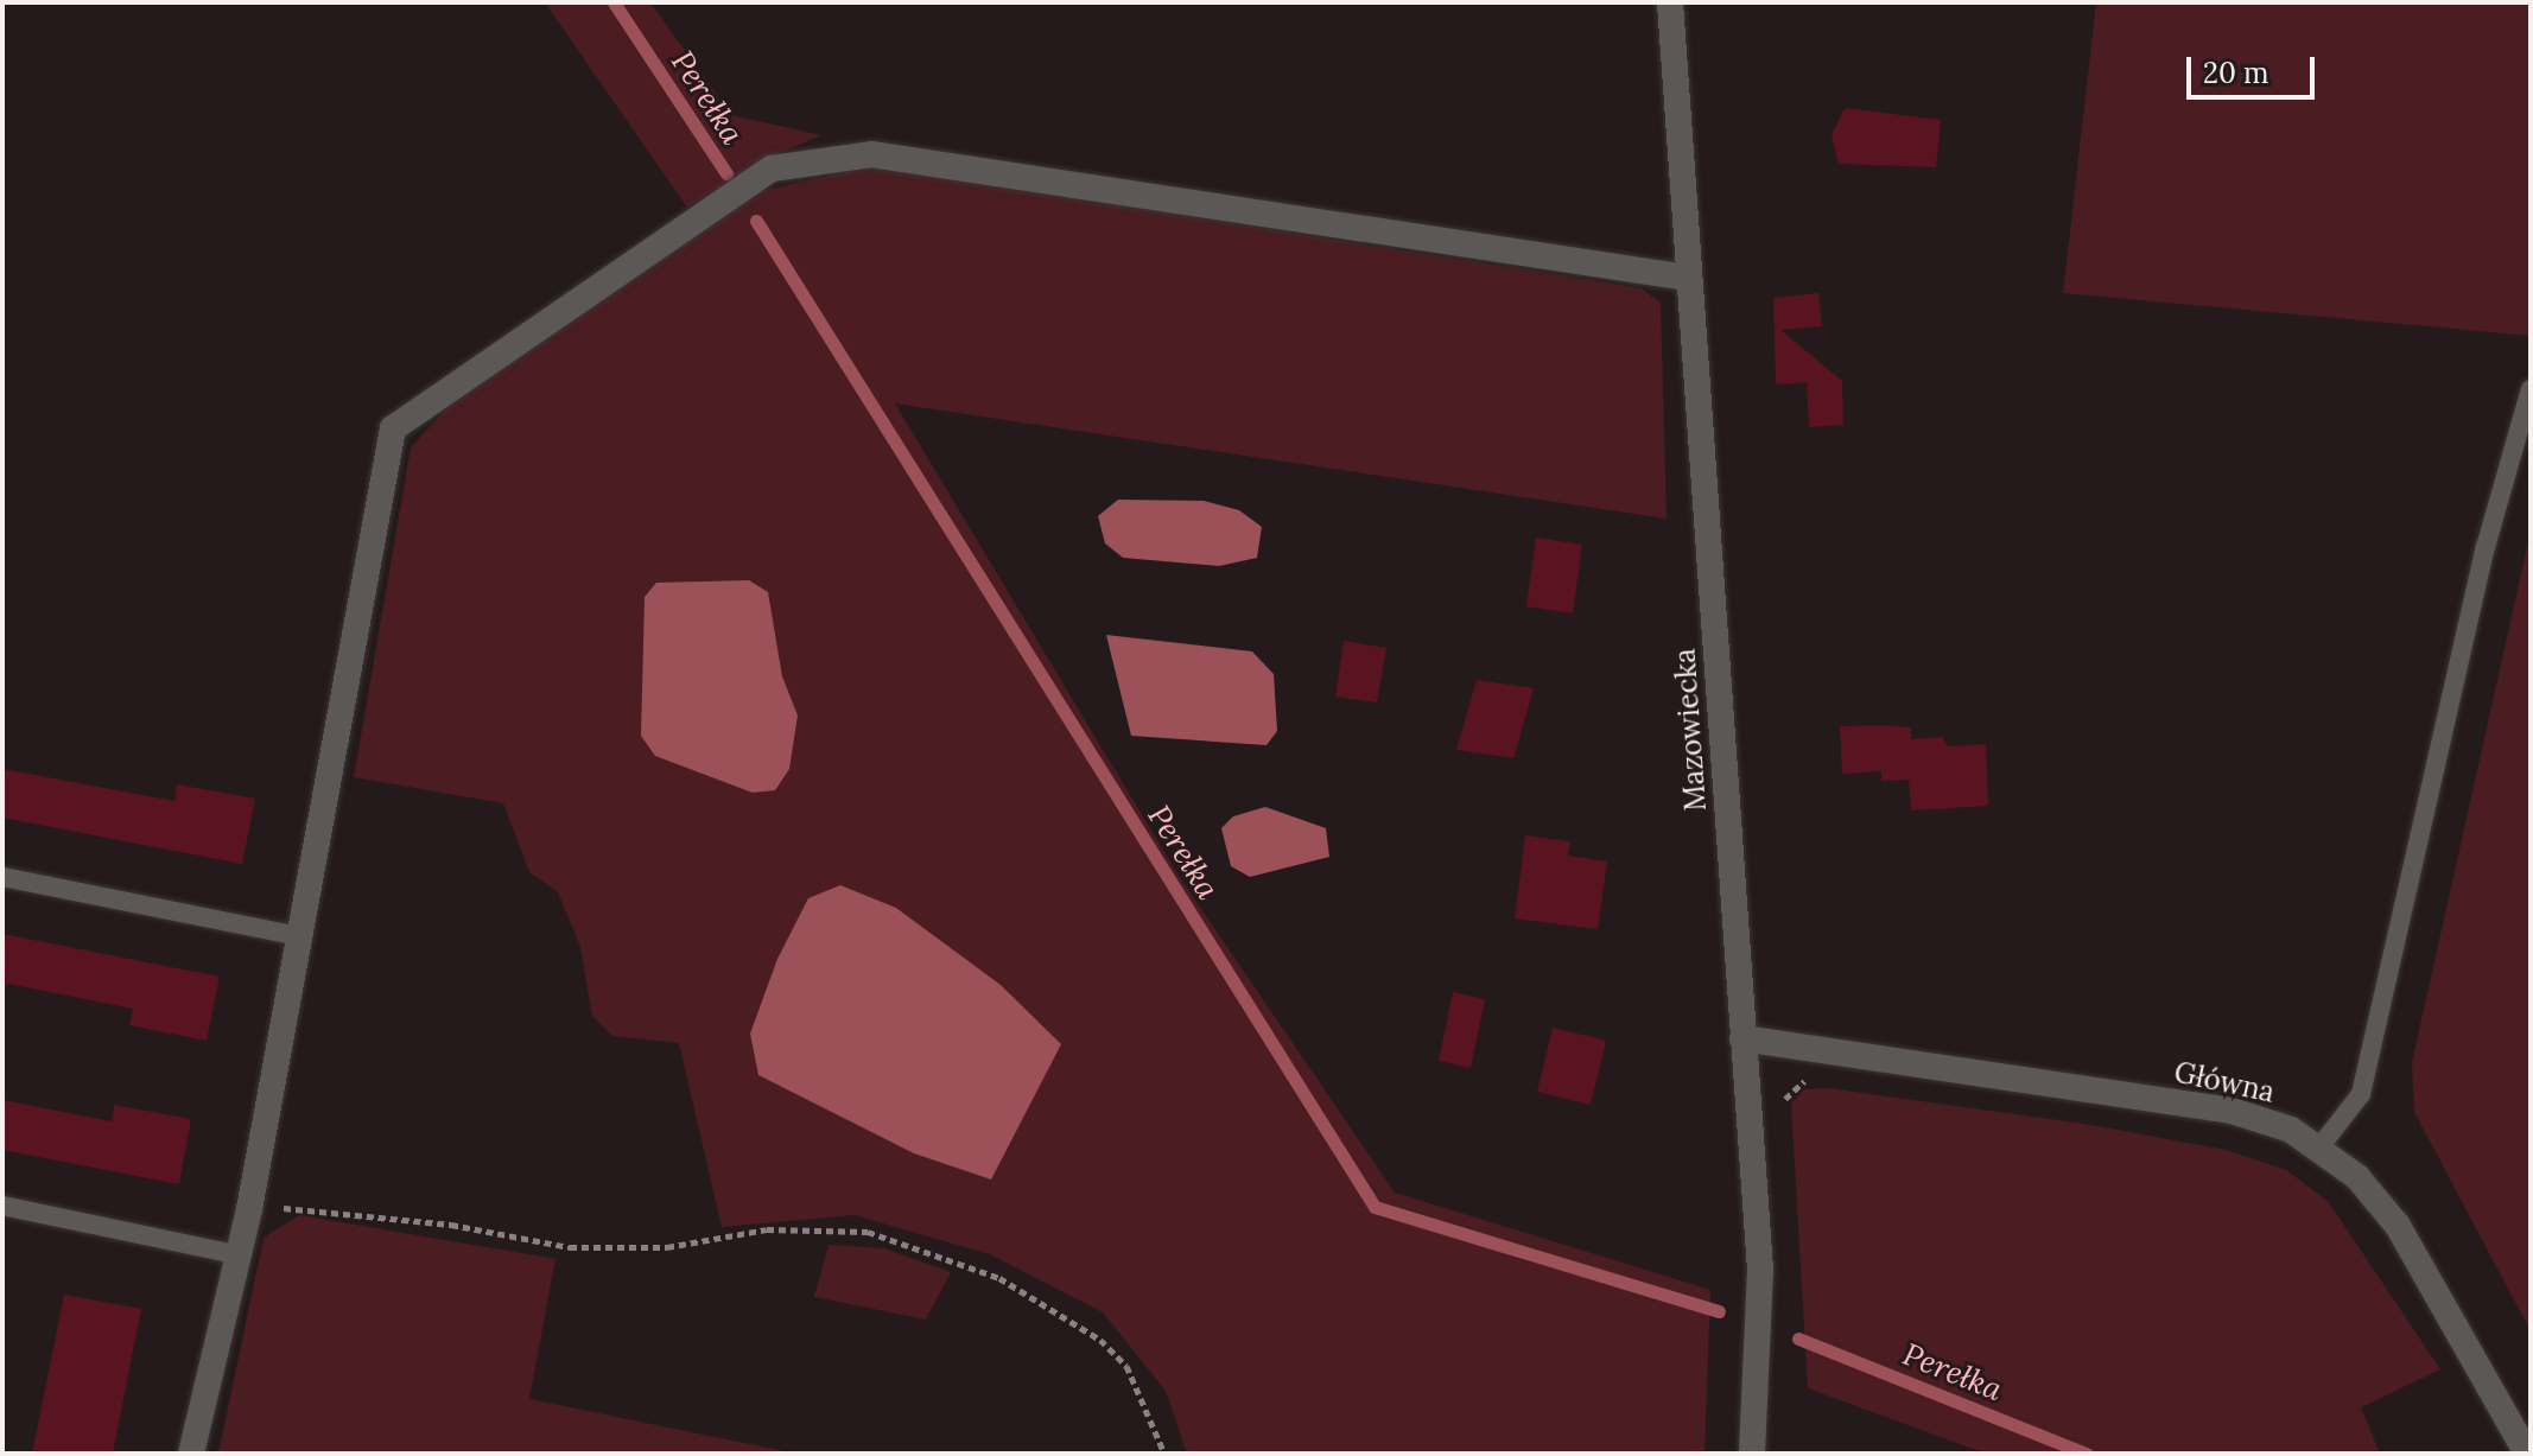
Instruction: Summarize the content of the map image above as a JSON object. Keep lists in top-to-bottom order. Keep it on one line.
{"streets":{"street":["Mazowiecka","Główna"]},"crossings":[["Mazowiecka","Główna"]],"water":["Perełka"],"scale_bar":"20 m"}
